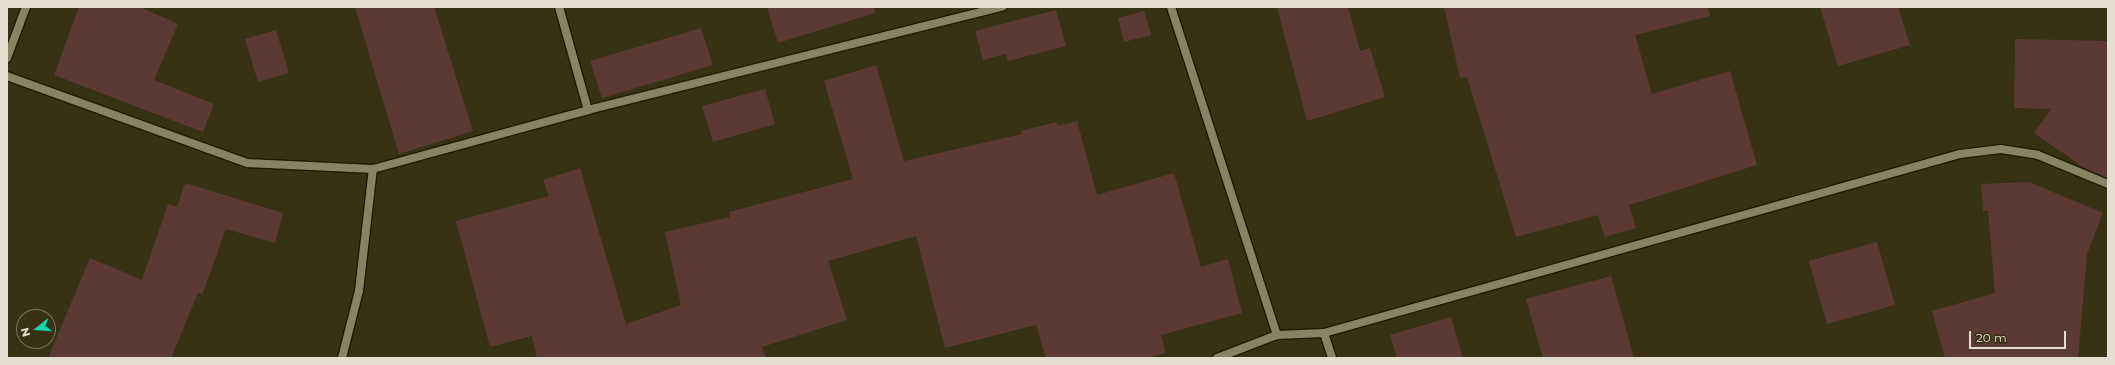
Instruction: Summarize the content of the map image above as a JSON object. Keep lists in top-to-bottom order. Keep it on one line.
{"scale_bar":"20 m","north":"left"}
